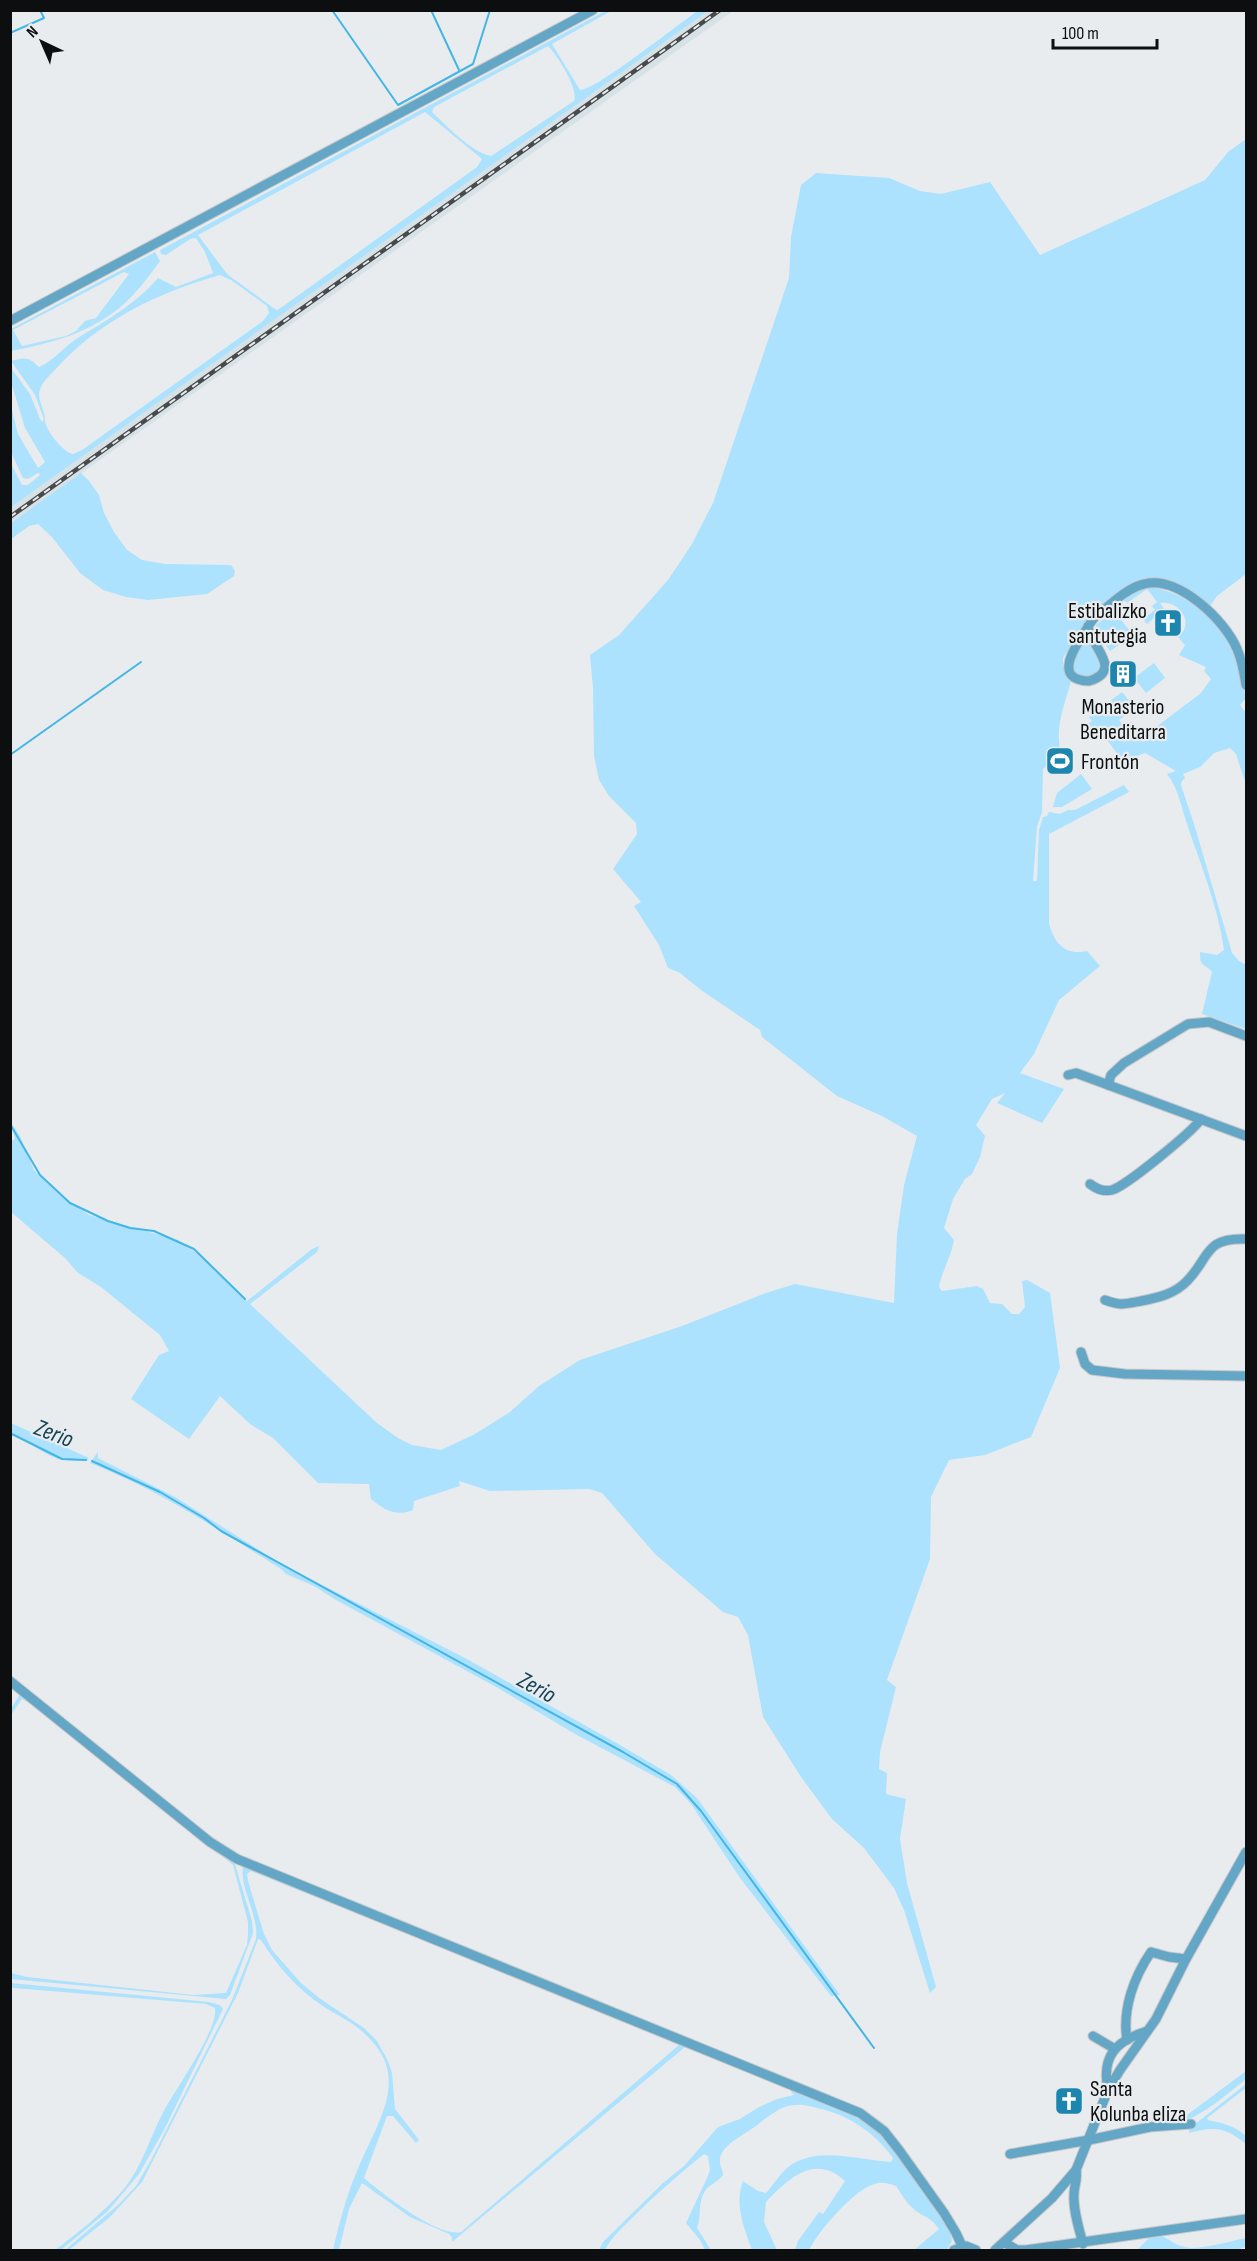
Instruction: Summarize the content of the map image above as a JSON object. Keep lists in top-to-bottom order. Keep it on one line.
{"water":["Zerio"],"places":{"church":["Estibalizko santutegia","Santa Kolunba eliza"],"building":["Monasterio Beneditarra"],"sports":["Frontón"]},"scale_bar":"100 m","north":"top left"}
